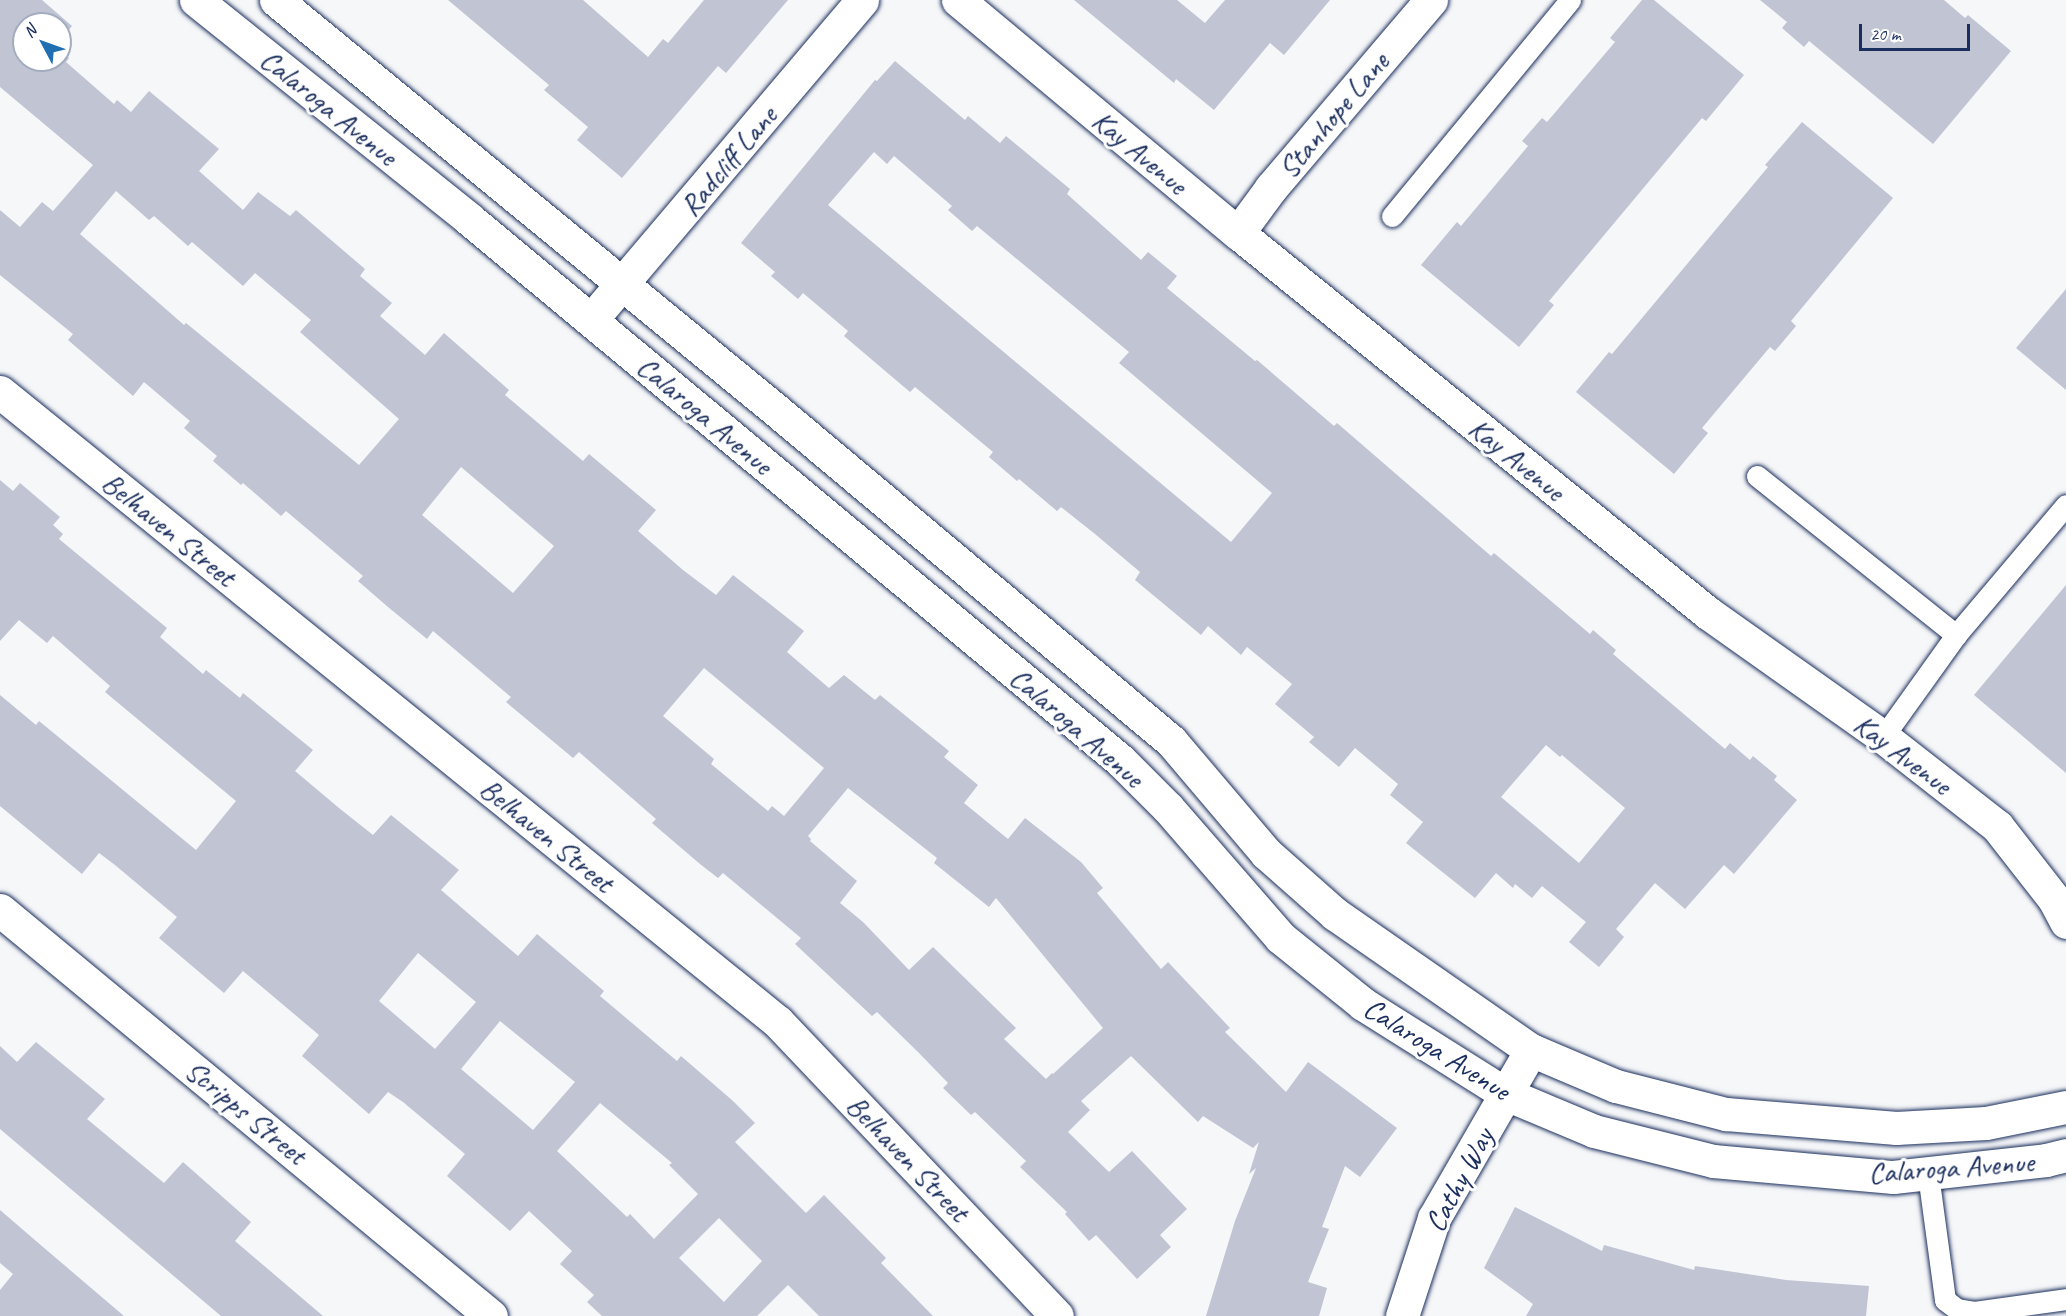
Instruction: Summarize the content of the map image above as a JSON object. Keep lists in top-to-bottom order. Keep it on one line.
{"streets":{"street":["Calaroga Avenue","Stanhope Lane","Kay Avenue","Radcliff Lane","Belhaven Street","Scripps Street","Cathy Way"]},"crossings":[["Calaroga Avenue","Radcliff Lane"],["Calaroga Avenue","Cathy Way"],["Stanhope Lane","Kay Avenue"]],"scale_bar":"20 m","north":"top left"}
